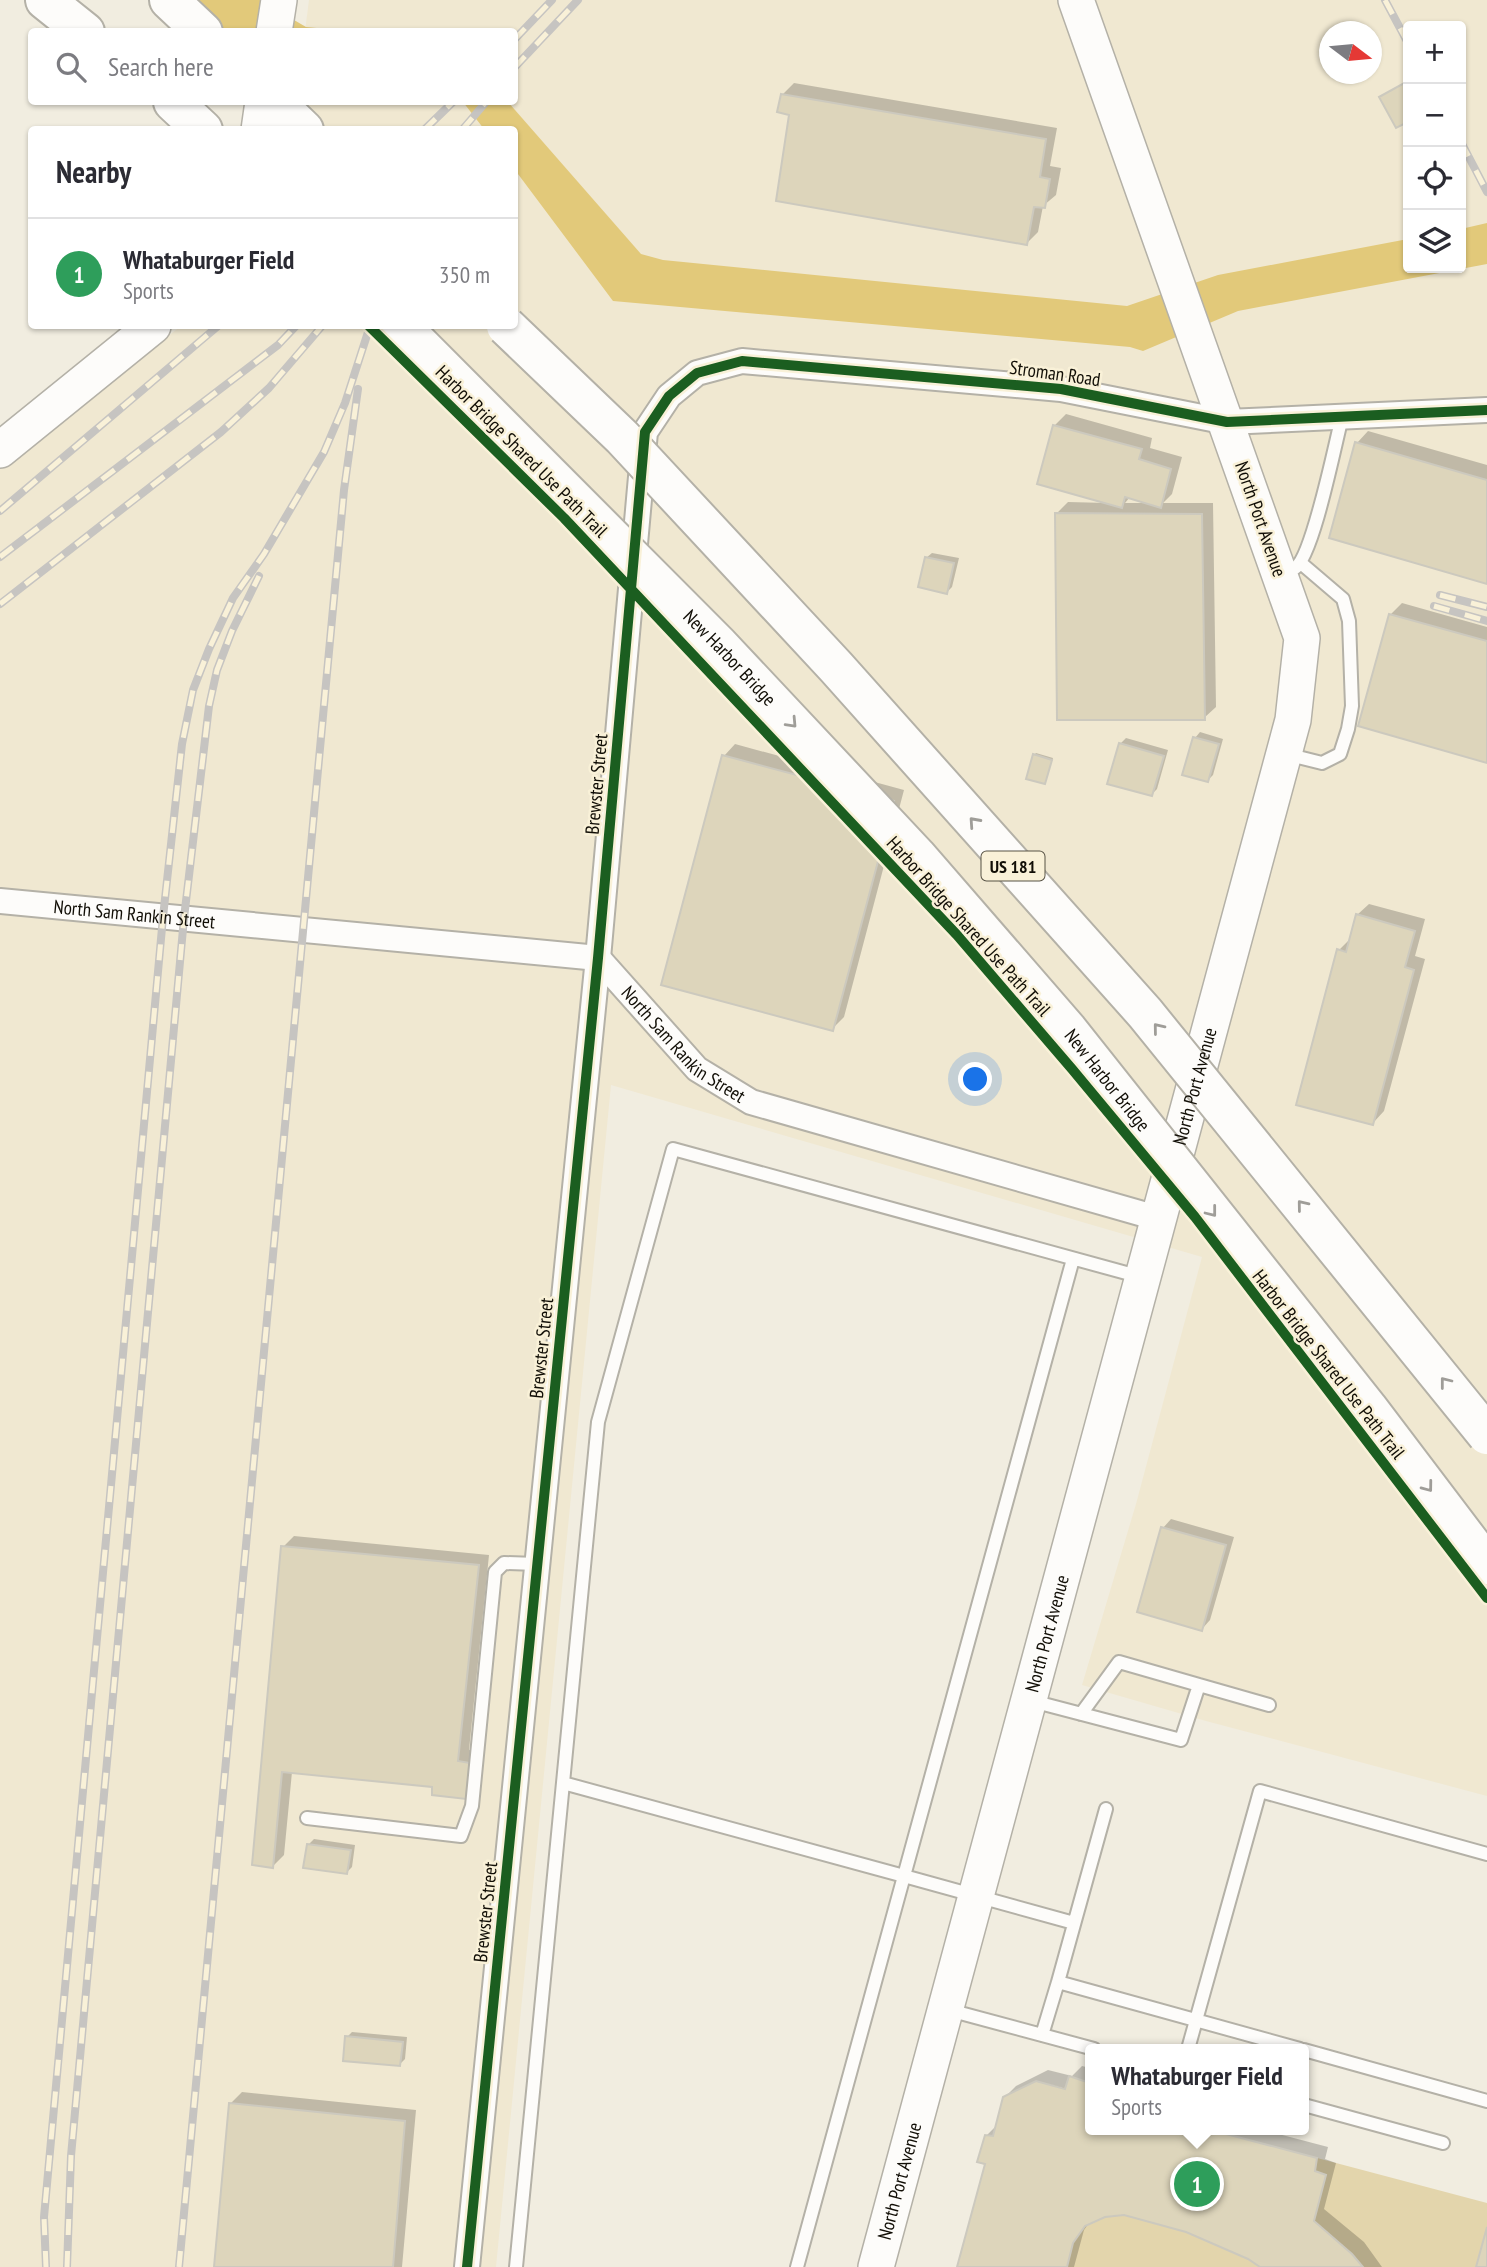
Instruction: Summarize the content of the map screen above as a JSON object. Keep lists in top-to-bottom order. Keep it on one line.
{"streets":{"highway":["New Harbor Bridge","US 181"],"main road":["North Port Avenue"],"street":["Stroman Road","Brewster Street","North Sam Rankin Street"],"cycle path":["Harbor Bridge Shared Use Path Trail"]},"crossings":[["Stroman Road","North Port Avenue"],["Stroman Road","Brewster Street"],["North Port Avenue","North Sam Rankin Street"],["Brewster Street","North Sam Rankin Street"]],"north":"right","page":{"map_buttons":["+","−"],"search":"Search here","heading":"Nearby","list":[{"mark":"1","name":"Whataburger Field","note":"Sports","value":"350 m"}],"popup":["Whataburger Field","Sports"],"pins":"1"}}
